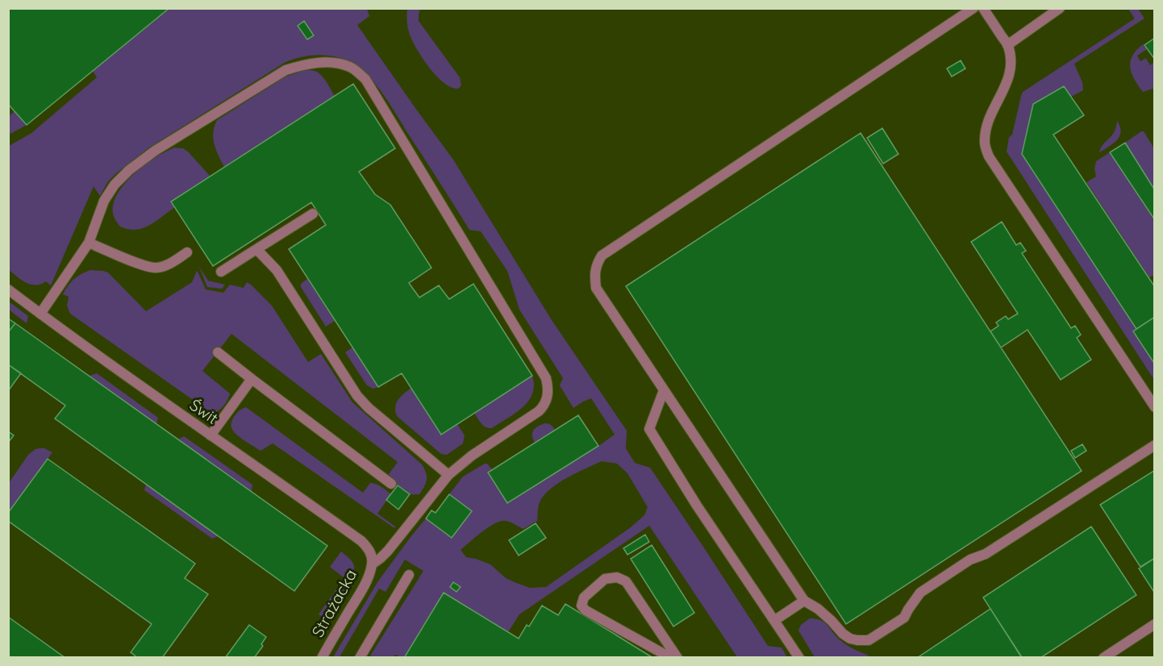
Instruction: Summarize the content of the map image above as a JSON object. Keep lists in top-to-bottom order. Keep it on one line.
{"streets":{"street":["Świt","Strażacka"]},"crossings":[["Świt","Strażacka"]]}
